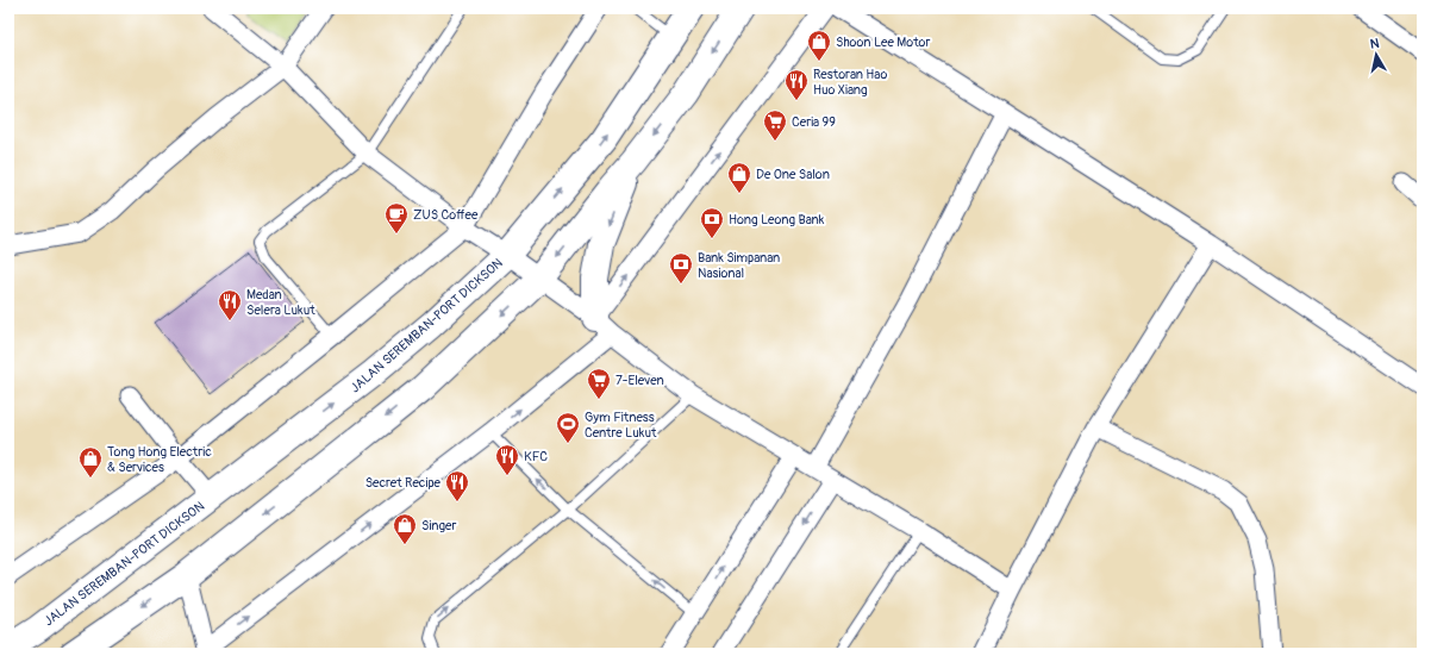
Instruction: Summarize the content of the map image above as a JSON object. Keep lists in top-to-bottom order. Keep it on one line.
{"streets":{"highway":["JALAN SEREMBAN-PORT DICKSON"]},"places":{"shop":["Shoon Lee Motor","De One Salon","Tong Hong Electric & Services","Singer"],"restaurant":["Restoran Hao Huo Xiang","Medan Selera Lukut","KFC","Secret Recipe"],"supermarket":["Ceria 99","7-Eleven"],"cafe":["ZUS Coffee"],"bank":["Hong Leong Bank","Bank Simpanan Nasional"],"sports":["Gym Fitness Centre Lukut"]},"north":"top"}
